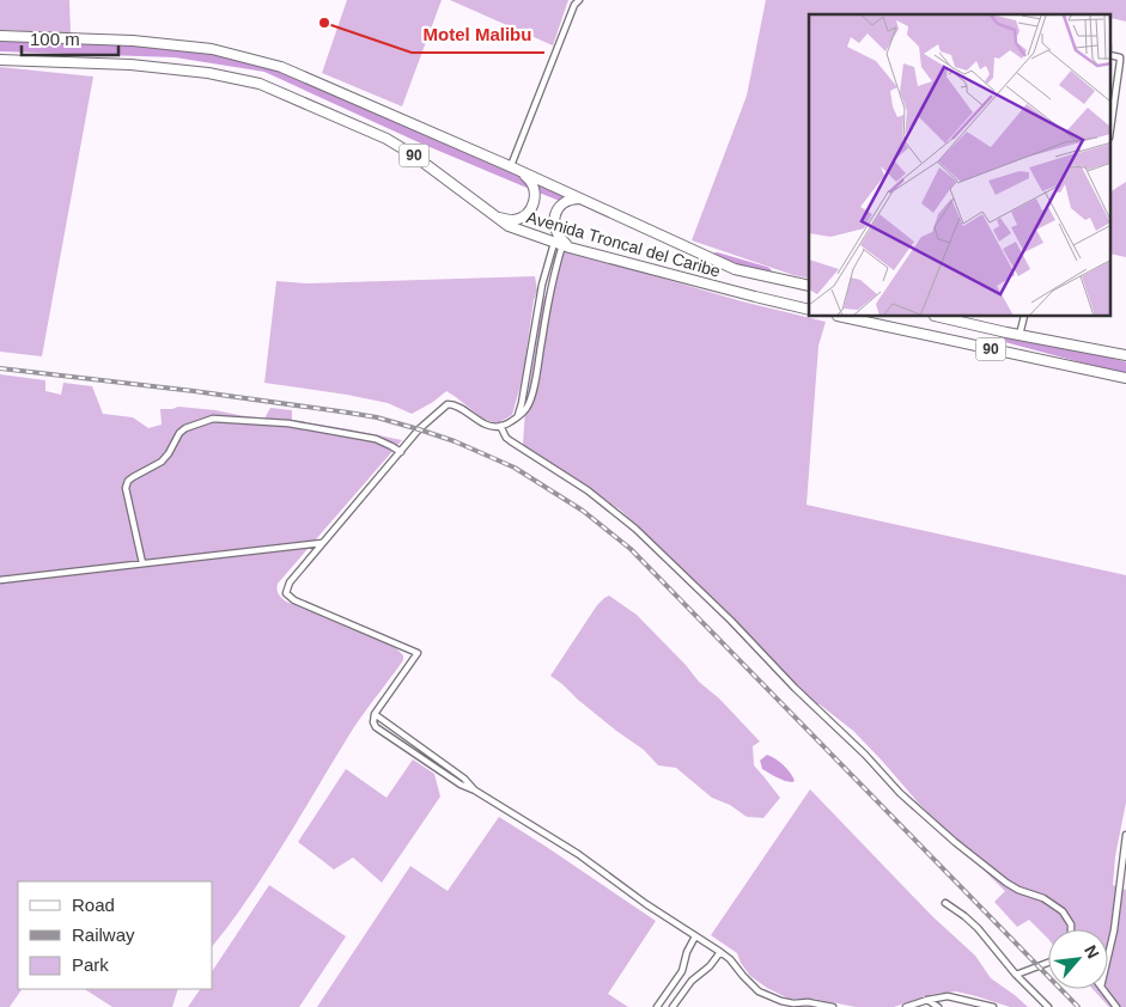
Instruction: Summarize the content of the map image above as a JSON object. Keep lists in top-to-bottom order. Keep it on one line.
{"streets":{"highway":["90","Avenida Troncal del Caribe"]},"places":["Motel Malibu"],"legend":["Road","Railway","Park"],"scale_bar":"100 m","north":"top right"}
